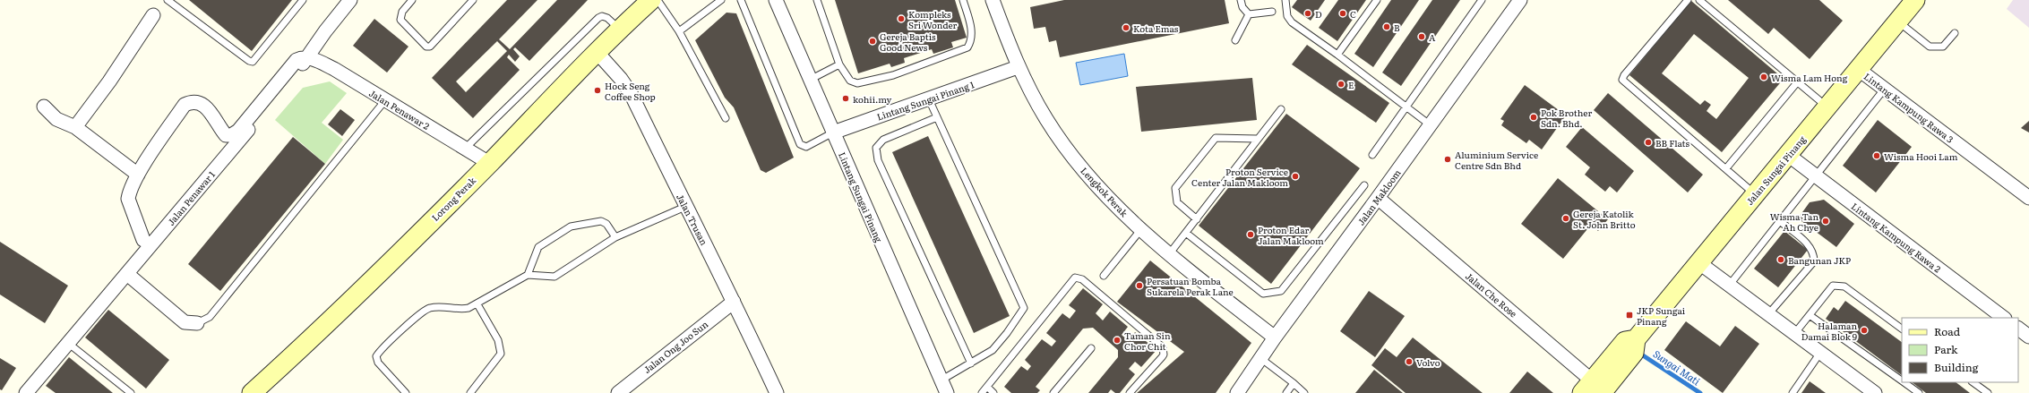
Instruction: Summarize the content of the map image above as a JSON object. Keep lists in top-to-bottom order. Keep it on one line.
{"streets":{"street":["Lintang Sungai Pinang 1","Lintang Kampung Rawa 3","Jalan Penawar 2","Jalan Sungai Pinang","Lengkok Perak","Lintang Sungai Pinang","Jalan Makloom","Jalan Penawar 1","Lorong Perak","Jalan Trusan","Lintang Kampung Rawa 2","Jalan Che Rose","Jalan Ong Joo Sun"]},"crossings":[["Lintang Sungai Pinang 1","Lengkok Perak"],["Lintang Sungai Pinang 1","Lintang Sungai Pinang"],["Lintang Kampung Rawa 3","Jalan Sungai Pinang"],["Jalan Penawar 2","Jalan Penawar 1"],["Jalan Penawar 2","Lorong Perak"],["Jalan Sungai Pinang","Lintang Kampung Rawa 2"],["Jalan Sungai Pinang","Jalan Che Rose"],["Lengkok Perak","Jalan Makloom"],["Jalan Makloom","Jalan Che Rose"],["Lorong Perak","Jalan Trusan"],["Jalan Trusan","Jalan Ong Joo Sun"]],"water":["Sungai Mati"],"places":{"other":["D","C","Kompleks Sri Wonder","B","Kota Emas","A","Gereja Baptis Good News","Wisma Lam Hong","E","Hock Seng Coffee Shop","kohii.my","Pok Brother Sdn. Bhd.","BB Flats","Wisma Hooi Lam","Aluminium Service Centre Sdn Bhd","Proton Service Center Jalan Makloom","Gereja Katolik St. John Britto","Wisma Tan Ah Chye","Proton Edar Jalan Makloom","Bangunan JKP","Persatuan Bomba Sukarela Perak Lane","Halaman Damai Blok 9","Taman Sin Chor Chit","Volvo"],"transit":["JKP Sungai Pinang"]},"legend":["Road","Park","Building"]}
